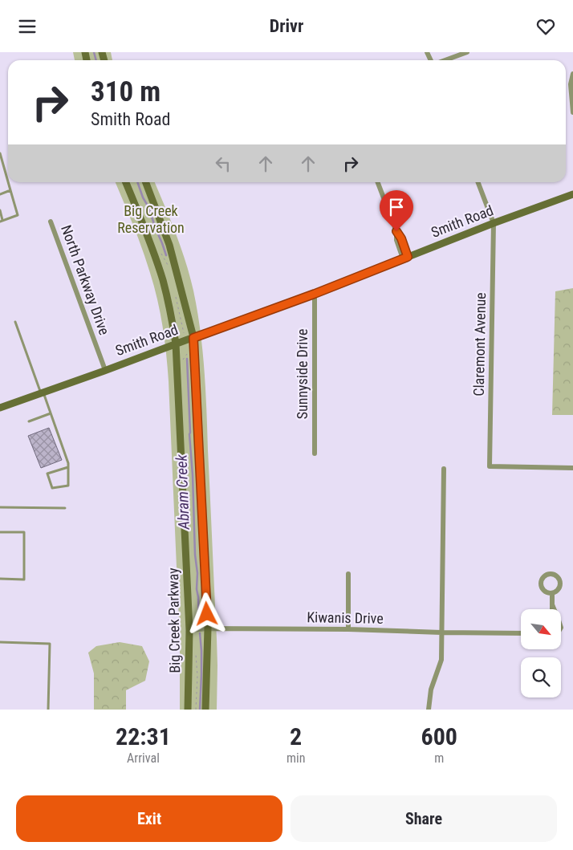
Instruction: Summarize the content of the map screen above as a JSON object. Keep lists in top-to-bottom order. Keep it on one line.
{"streets":{"street":["Smith Road","North Parkway Drive","Claremont Avenue","Sunnyside Drive","Kiwanis Drive","Big Creek Parkway"]},"crossings":[["Smith Road","North Parkway Drive"],["Smith Road","Claremont Avenue"],["Smith Road","Sunnyside Drive"],["Smith Road","Big Creek Parkway"],["Kiwanis Drive","Big Creek Parkway"]],"water":["Abram Creek"],"parks":["Big Creek Reservation"],"north":"bottom right","page":{"header":"Drivr","turn":["310 m","Smith Road"],"eta":["22:31","Arrival","2","min","600","m"],"buttons":["Exit","Share"]}}
